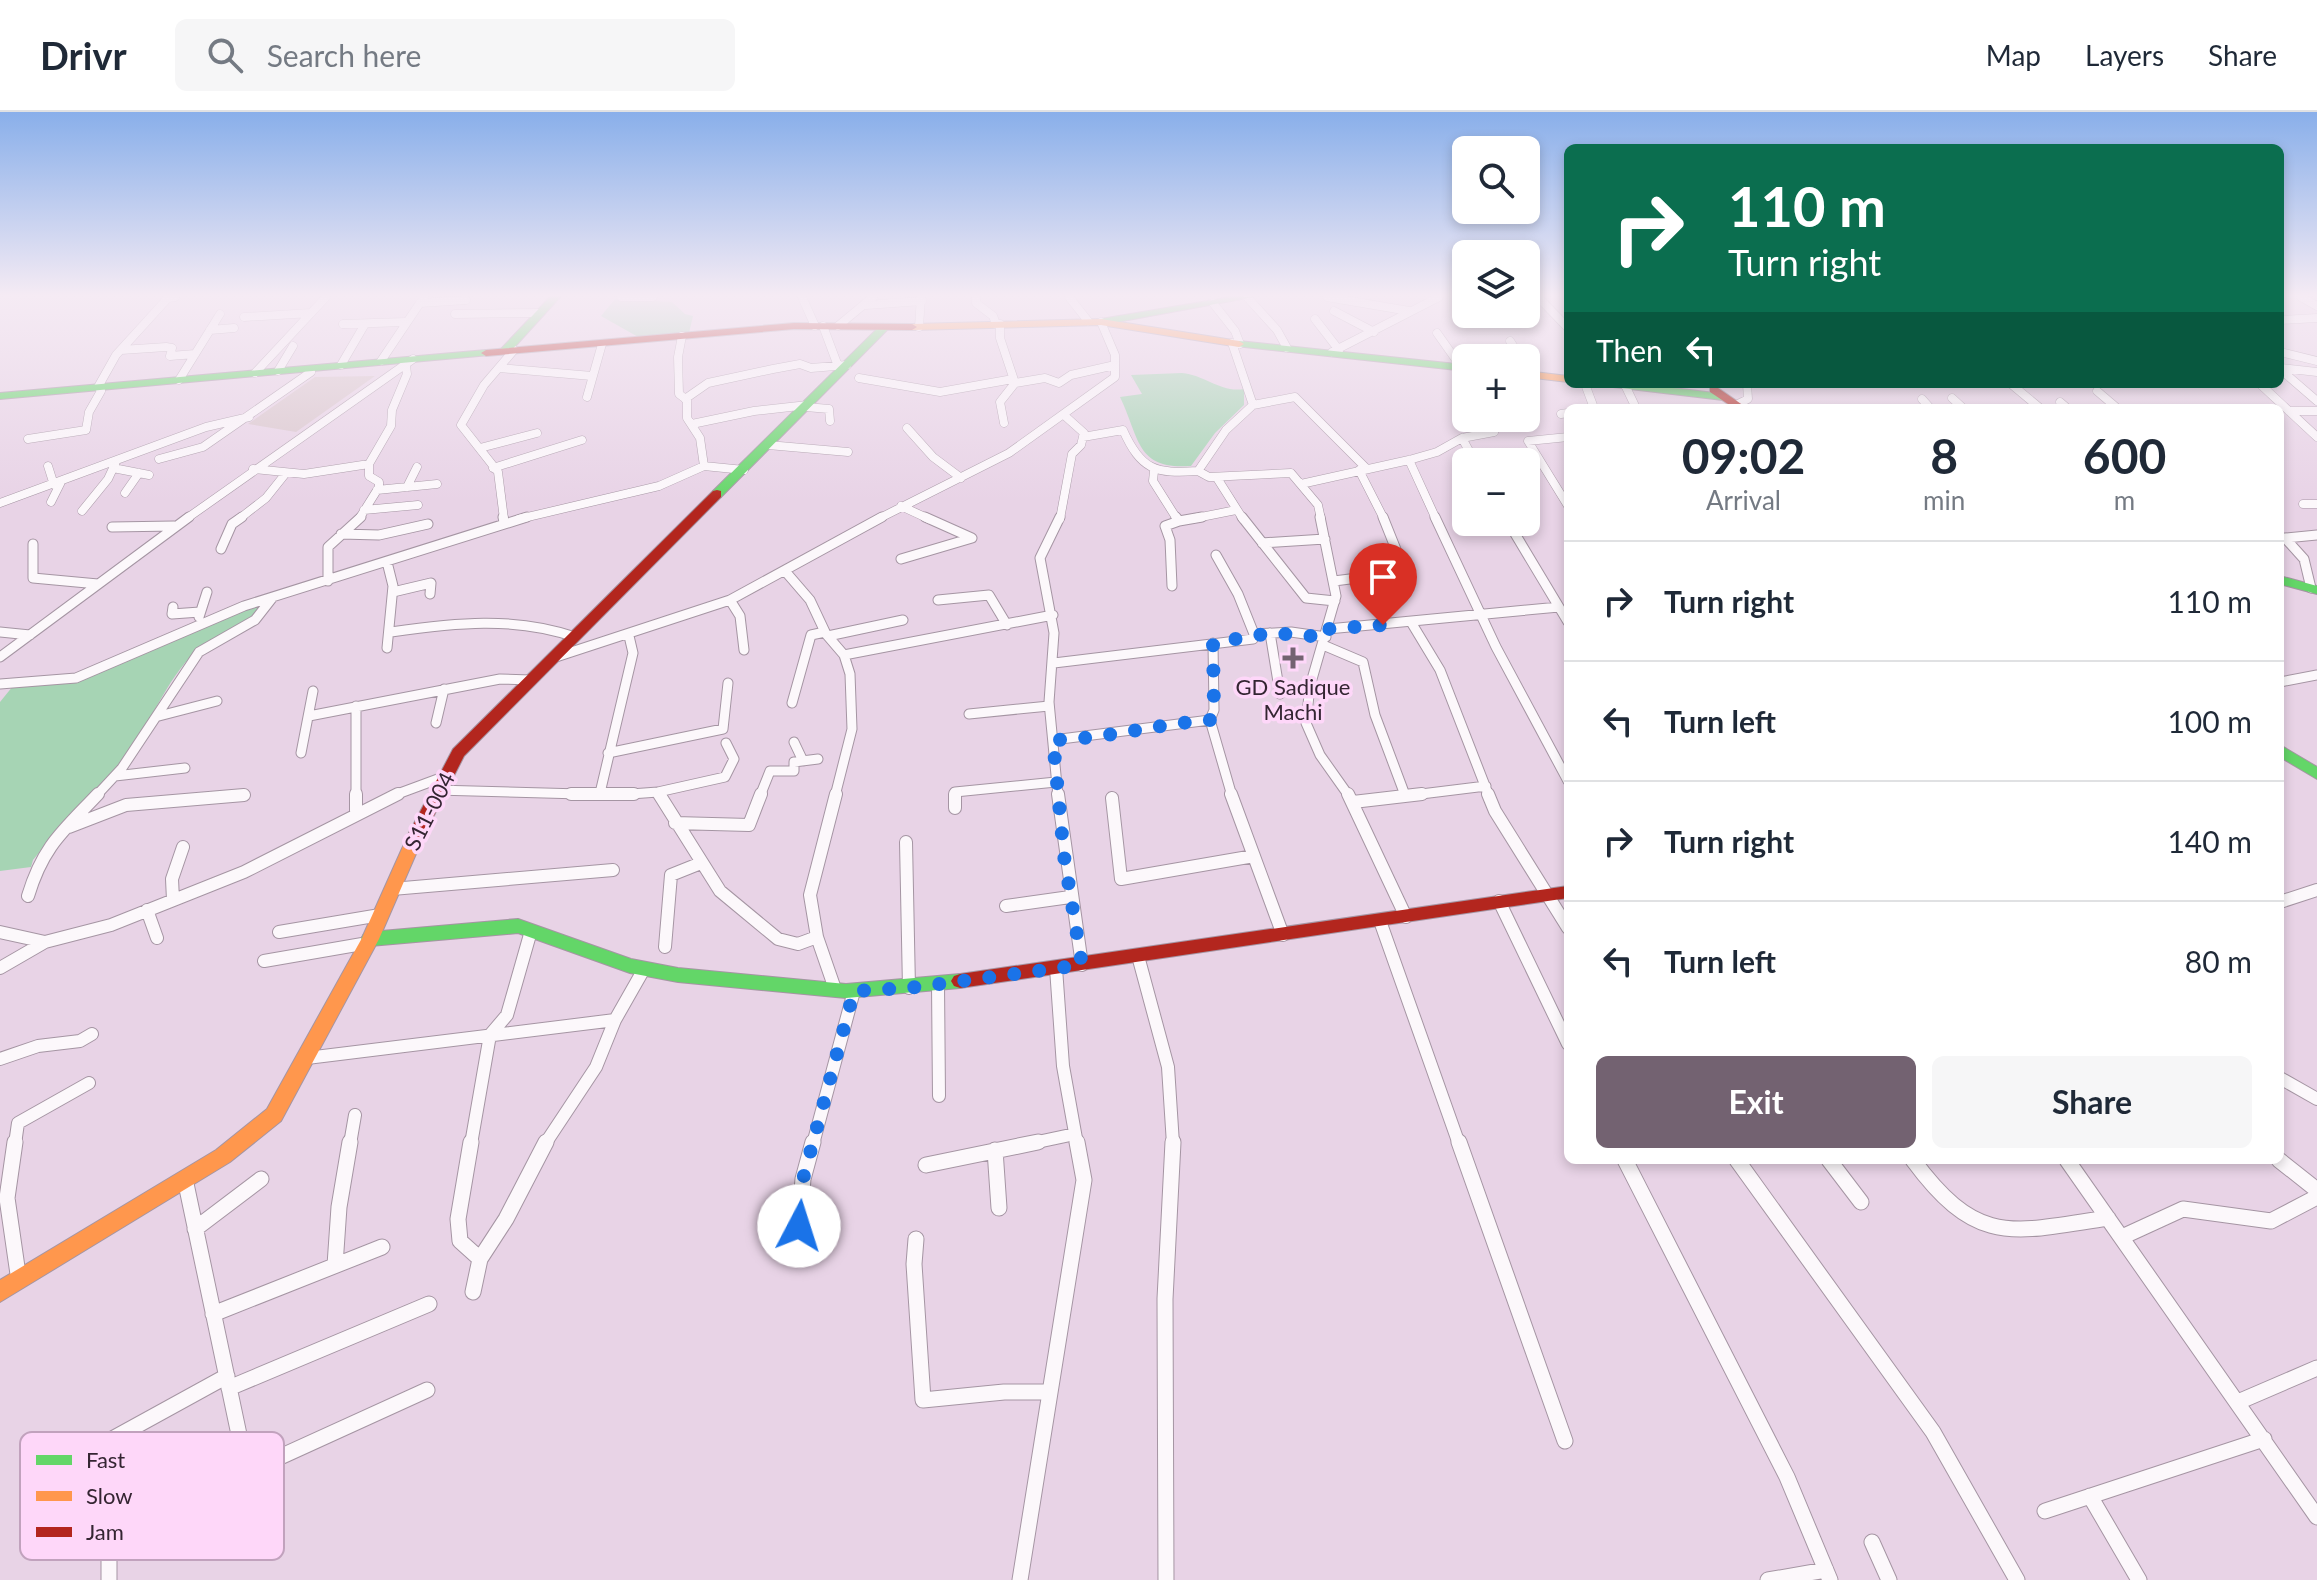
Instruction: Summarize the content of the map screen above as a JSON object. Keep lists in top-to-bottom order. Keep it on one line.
{"streets":{"main road":["S11-004"]},"places":{"health":["GD Sadique Machi"]},"legend":["Fast","Slow","Jam"],"page":{"header":"Drivr","search":"Search here","nav":["Map","Layers","Share"],"map_buttons":["+","−"],"turn":["110 m","Turn right"],"then":"Then","eta":["09:02","Arrival","8","min","600","m"],"list":[{"name":"Turn right","value":"110 m"},{"name":"Turn left","value":"100 m"},{"name":"Turn right","value":"140 m"},{"name":"Turn left","value":"80 m"}],"buttons":["Exit","Share"]}}
